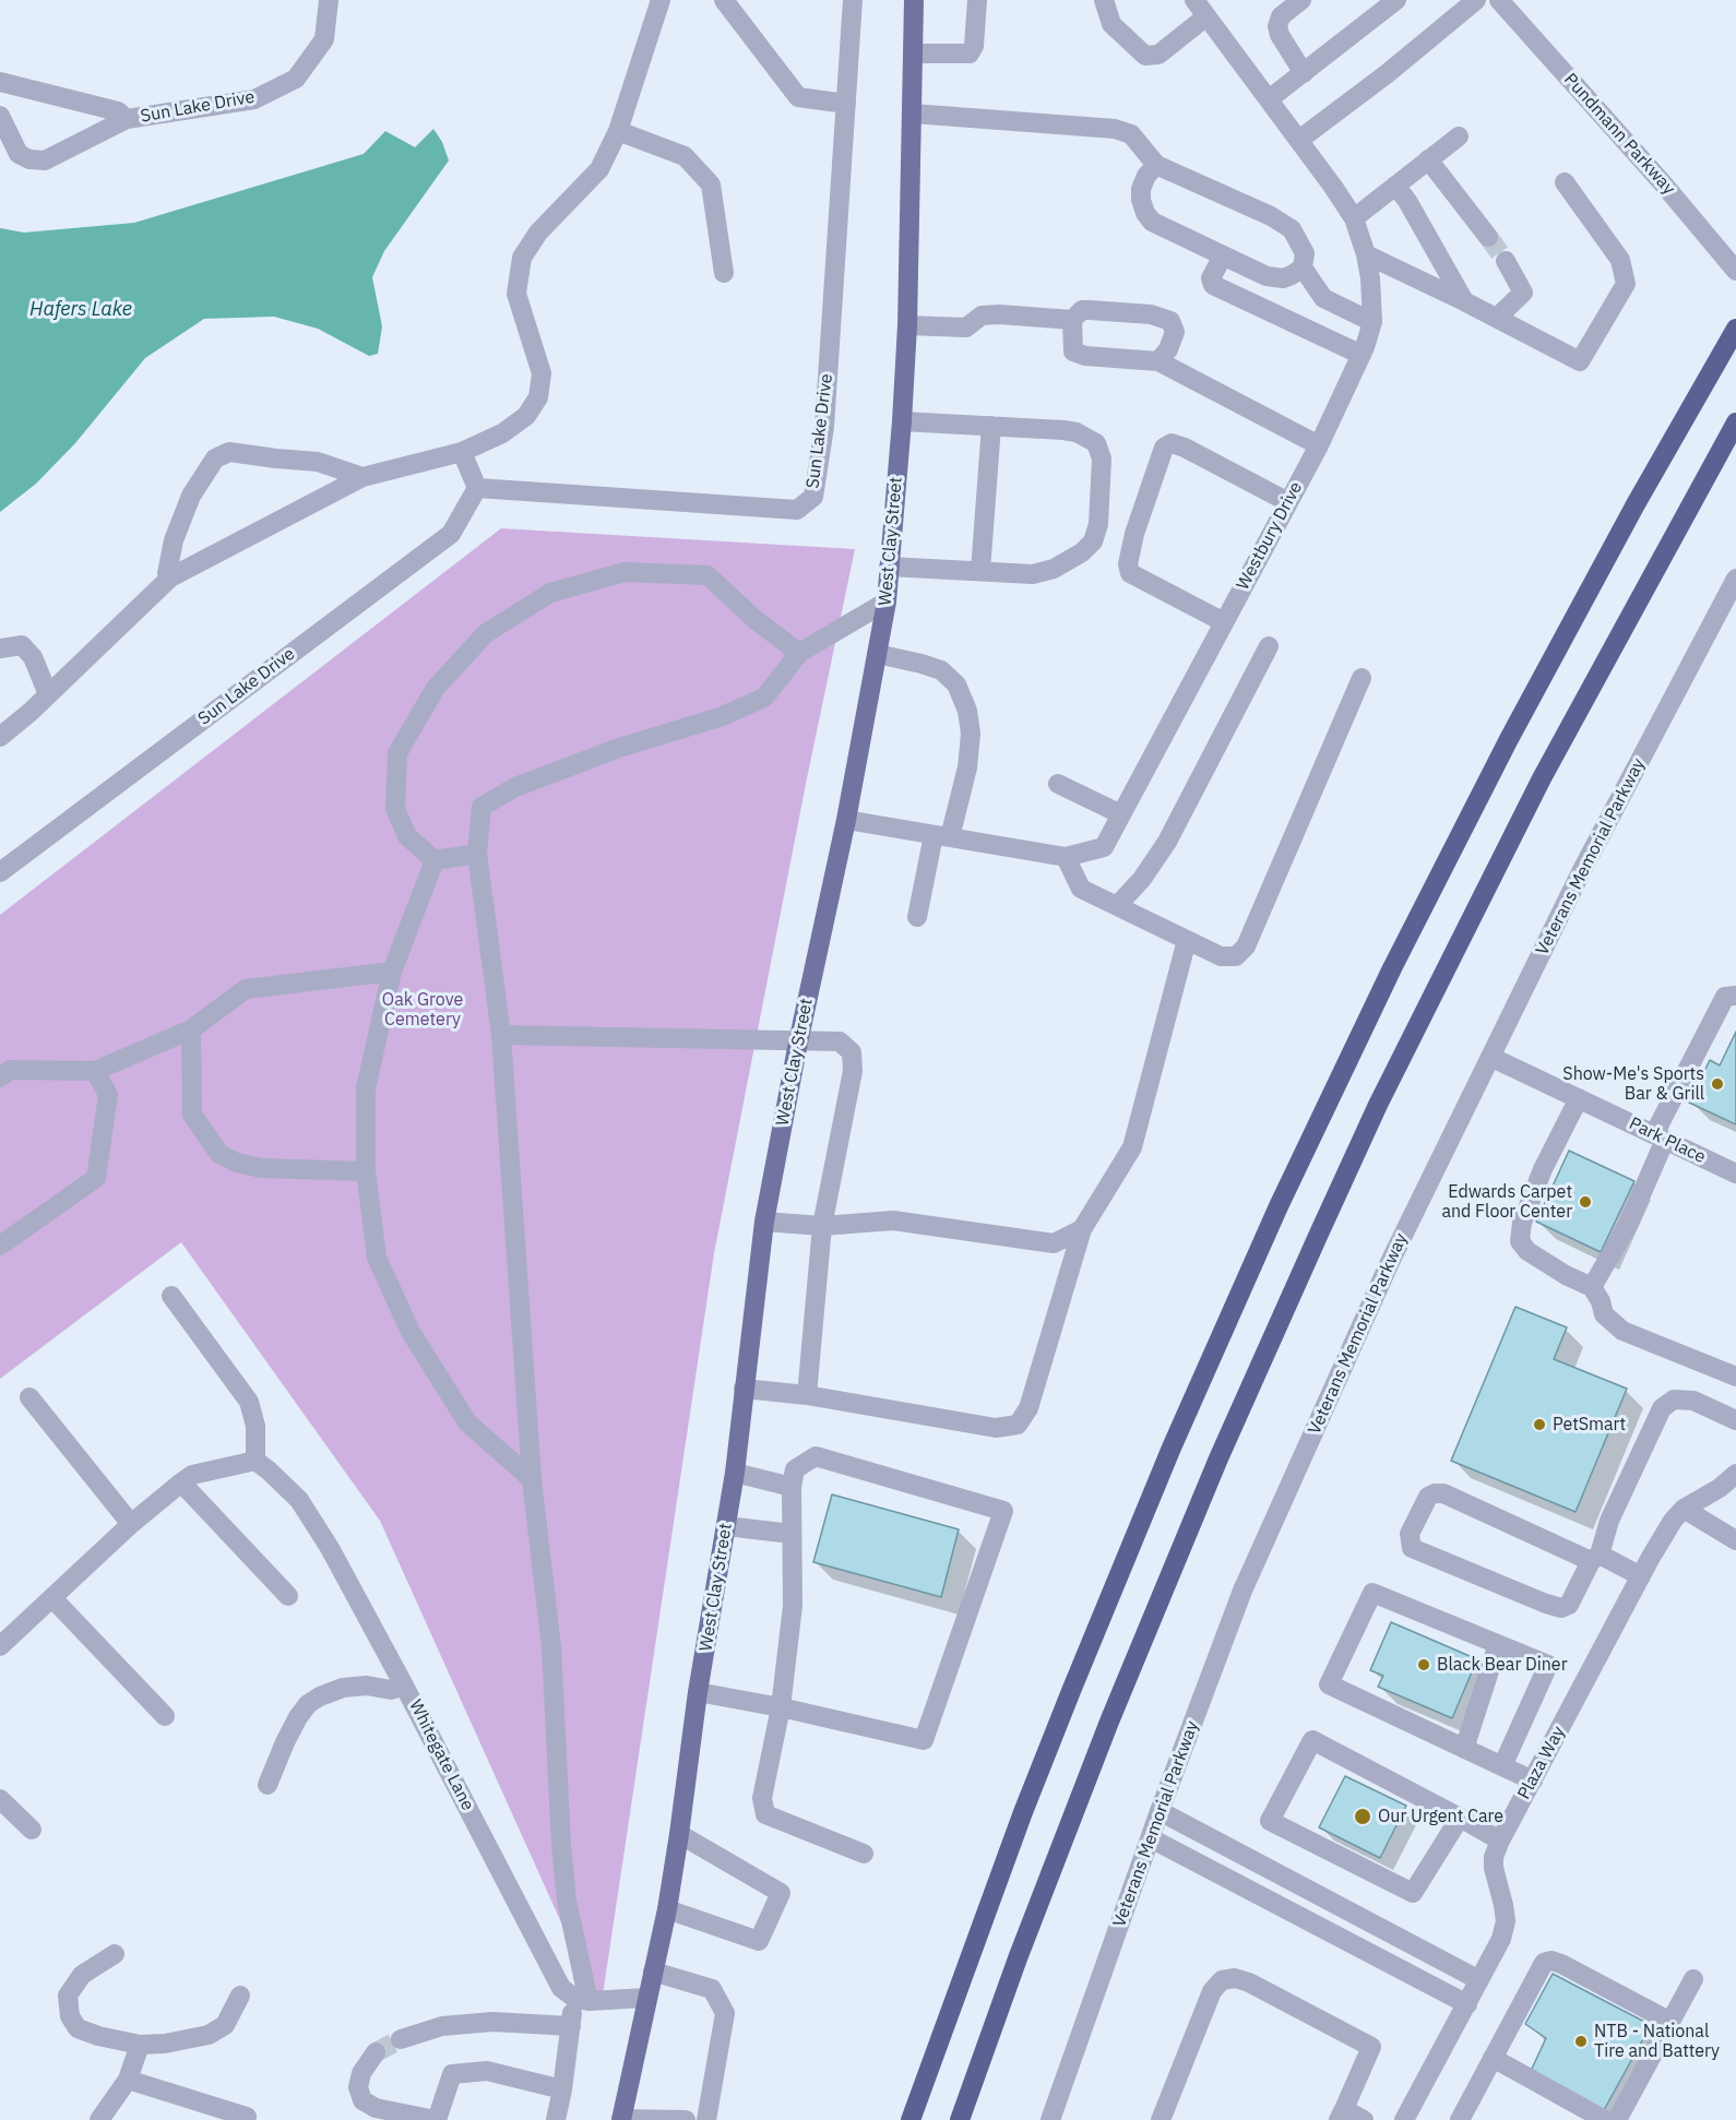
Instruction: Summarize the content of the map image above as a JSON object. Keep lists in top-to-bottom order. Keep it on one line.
{"streets":{"main road":["West Clay Street"],"street":["Sun Lake Drive","Pundmann Parkway","Westbury Drive","Veterans Memorial Parkway","Park Place","Whitegate Lane","Plaza Way"]},"crossings":[["Westbury Drive","West Clay Street"],["Veterans Memorial Parkway","Park Place"]],"water":["Hafers Lake"],"parks":["Oak Grove Cemetery"],"places":["Show-Me's Sports Bar & Grill","Edwards Carpet and Floor Center","PetSmart","Black Bear Diner","Our Urgent Care","NTB - National Tire and Battery"]}
